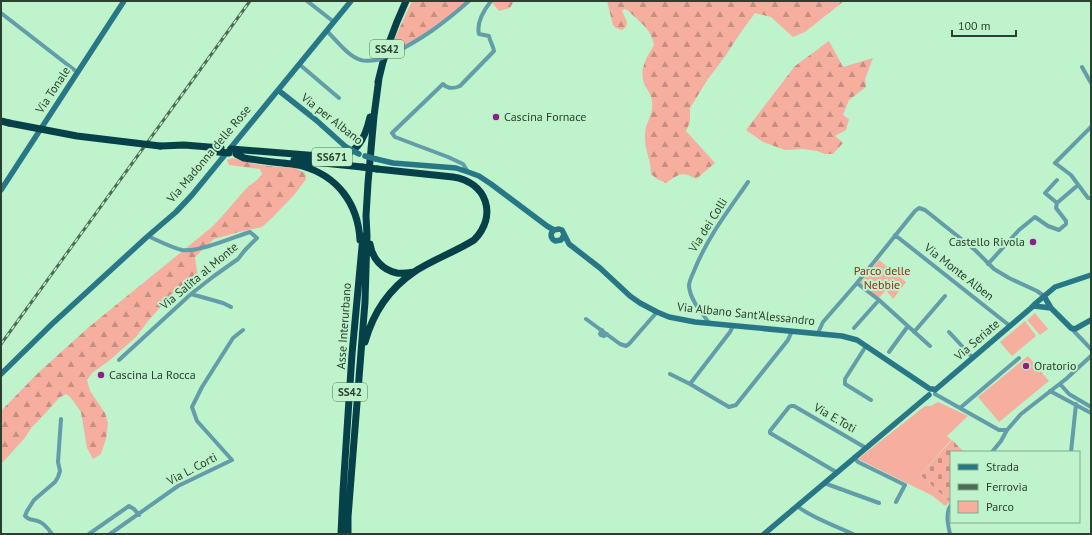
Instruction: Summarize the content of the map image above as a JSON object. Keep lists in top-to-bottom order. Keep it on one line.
{"streets":{"highway":["SS42","SS671","Asse Interurbano"],"street":["Via Tonale","Via per Albano","Via Madonna delle Rose","Via dei Colli","Via Monte Alben","Via Salita al Monte","Via Albano Sant'Alessandro","Via Seriate","Via E.Toti","Via L. Corti"]},"crossings":[["SS42","SS671"],["SS42","Asse Interurbano"],["Via per Albano","Via Madonna delle Rose"],["Via Madonna delle Rose","Via Salita al Monte"],["Via dei Colli","Via Albano Sant'Alessandro"],["Via Monte Alben","Via Seriate"],["Via Albano Sant'Alessandro","Via Seriate"],["Via Seriate","Via E.Toti"]],"parks":["Parco delle Nebbie"],"places":["Cascina Fornace","Castello Rivola","Oratorio","Cascina La Rocca"],"legend":["Strada","Ferrovia","Parco"],"scale_bar":"100 m"}
